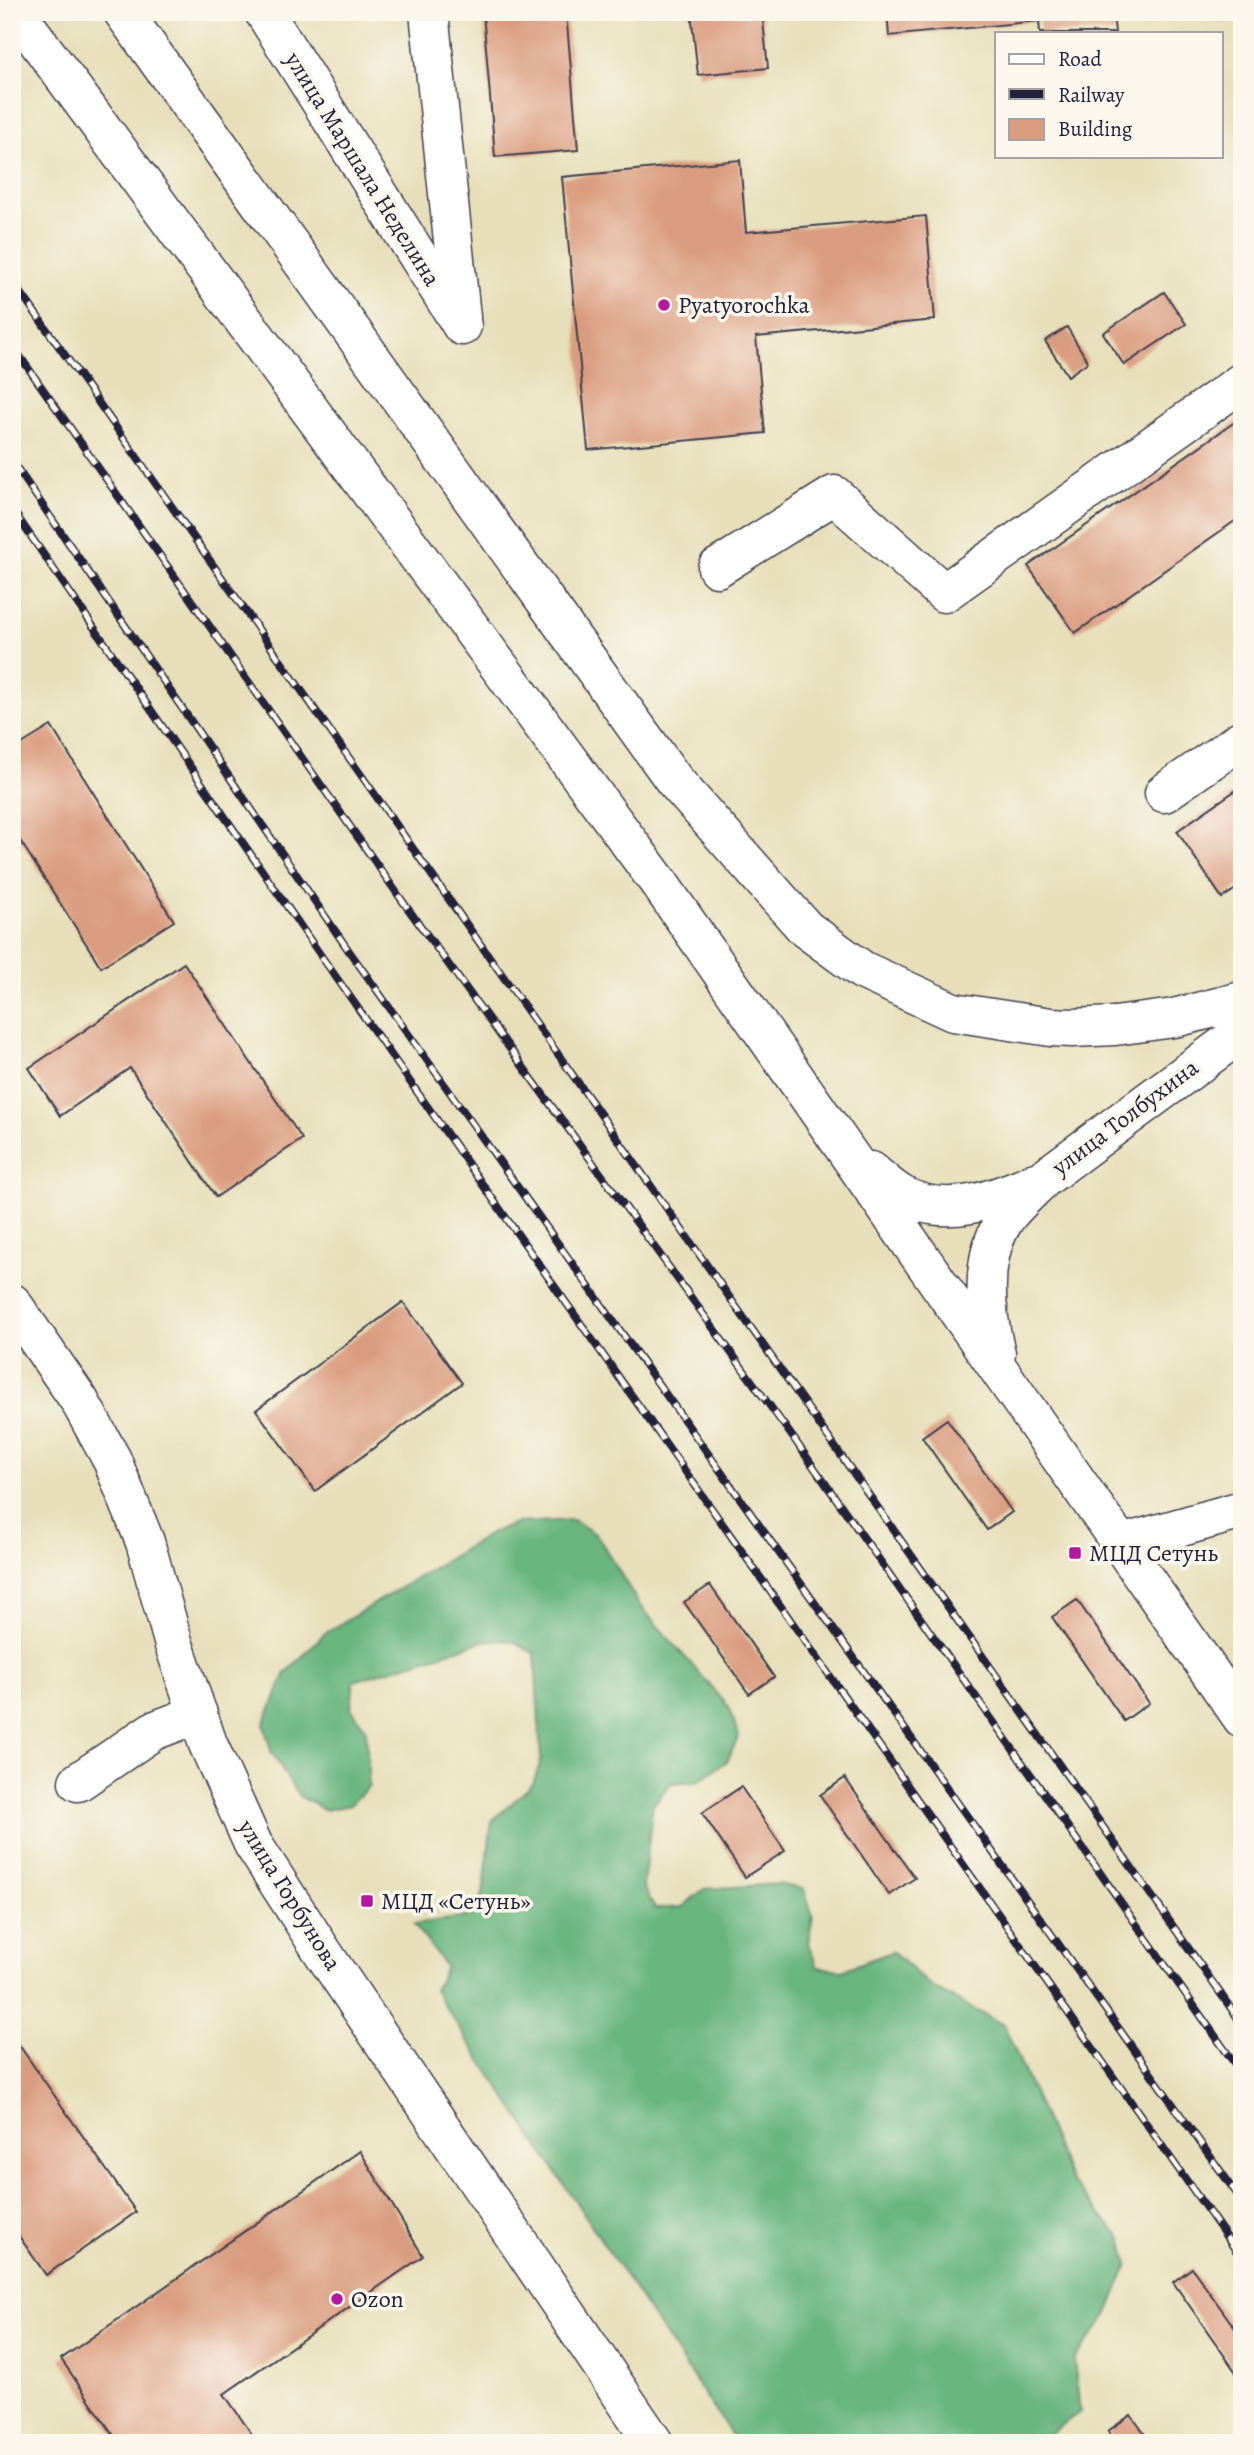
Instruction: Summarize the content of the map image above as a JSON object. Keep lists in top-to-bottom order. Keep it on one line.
{"streets":{"street":["улица Маршала Неделина","улица Толбухина","улица Горбунова"]},"places":{"other":["Pyatyorochka","Ozon"],"transit":["МЦД Сетунь","МЦД «Сетунь»"]},"legend":["Road","Railway","Building"]}
